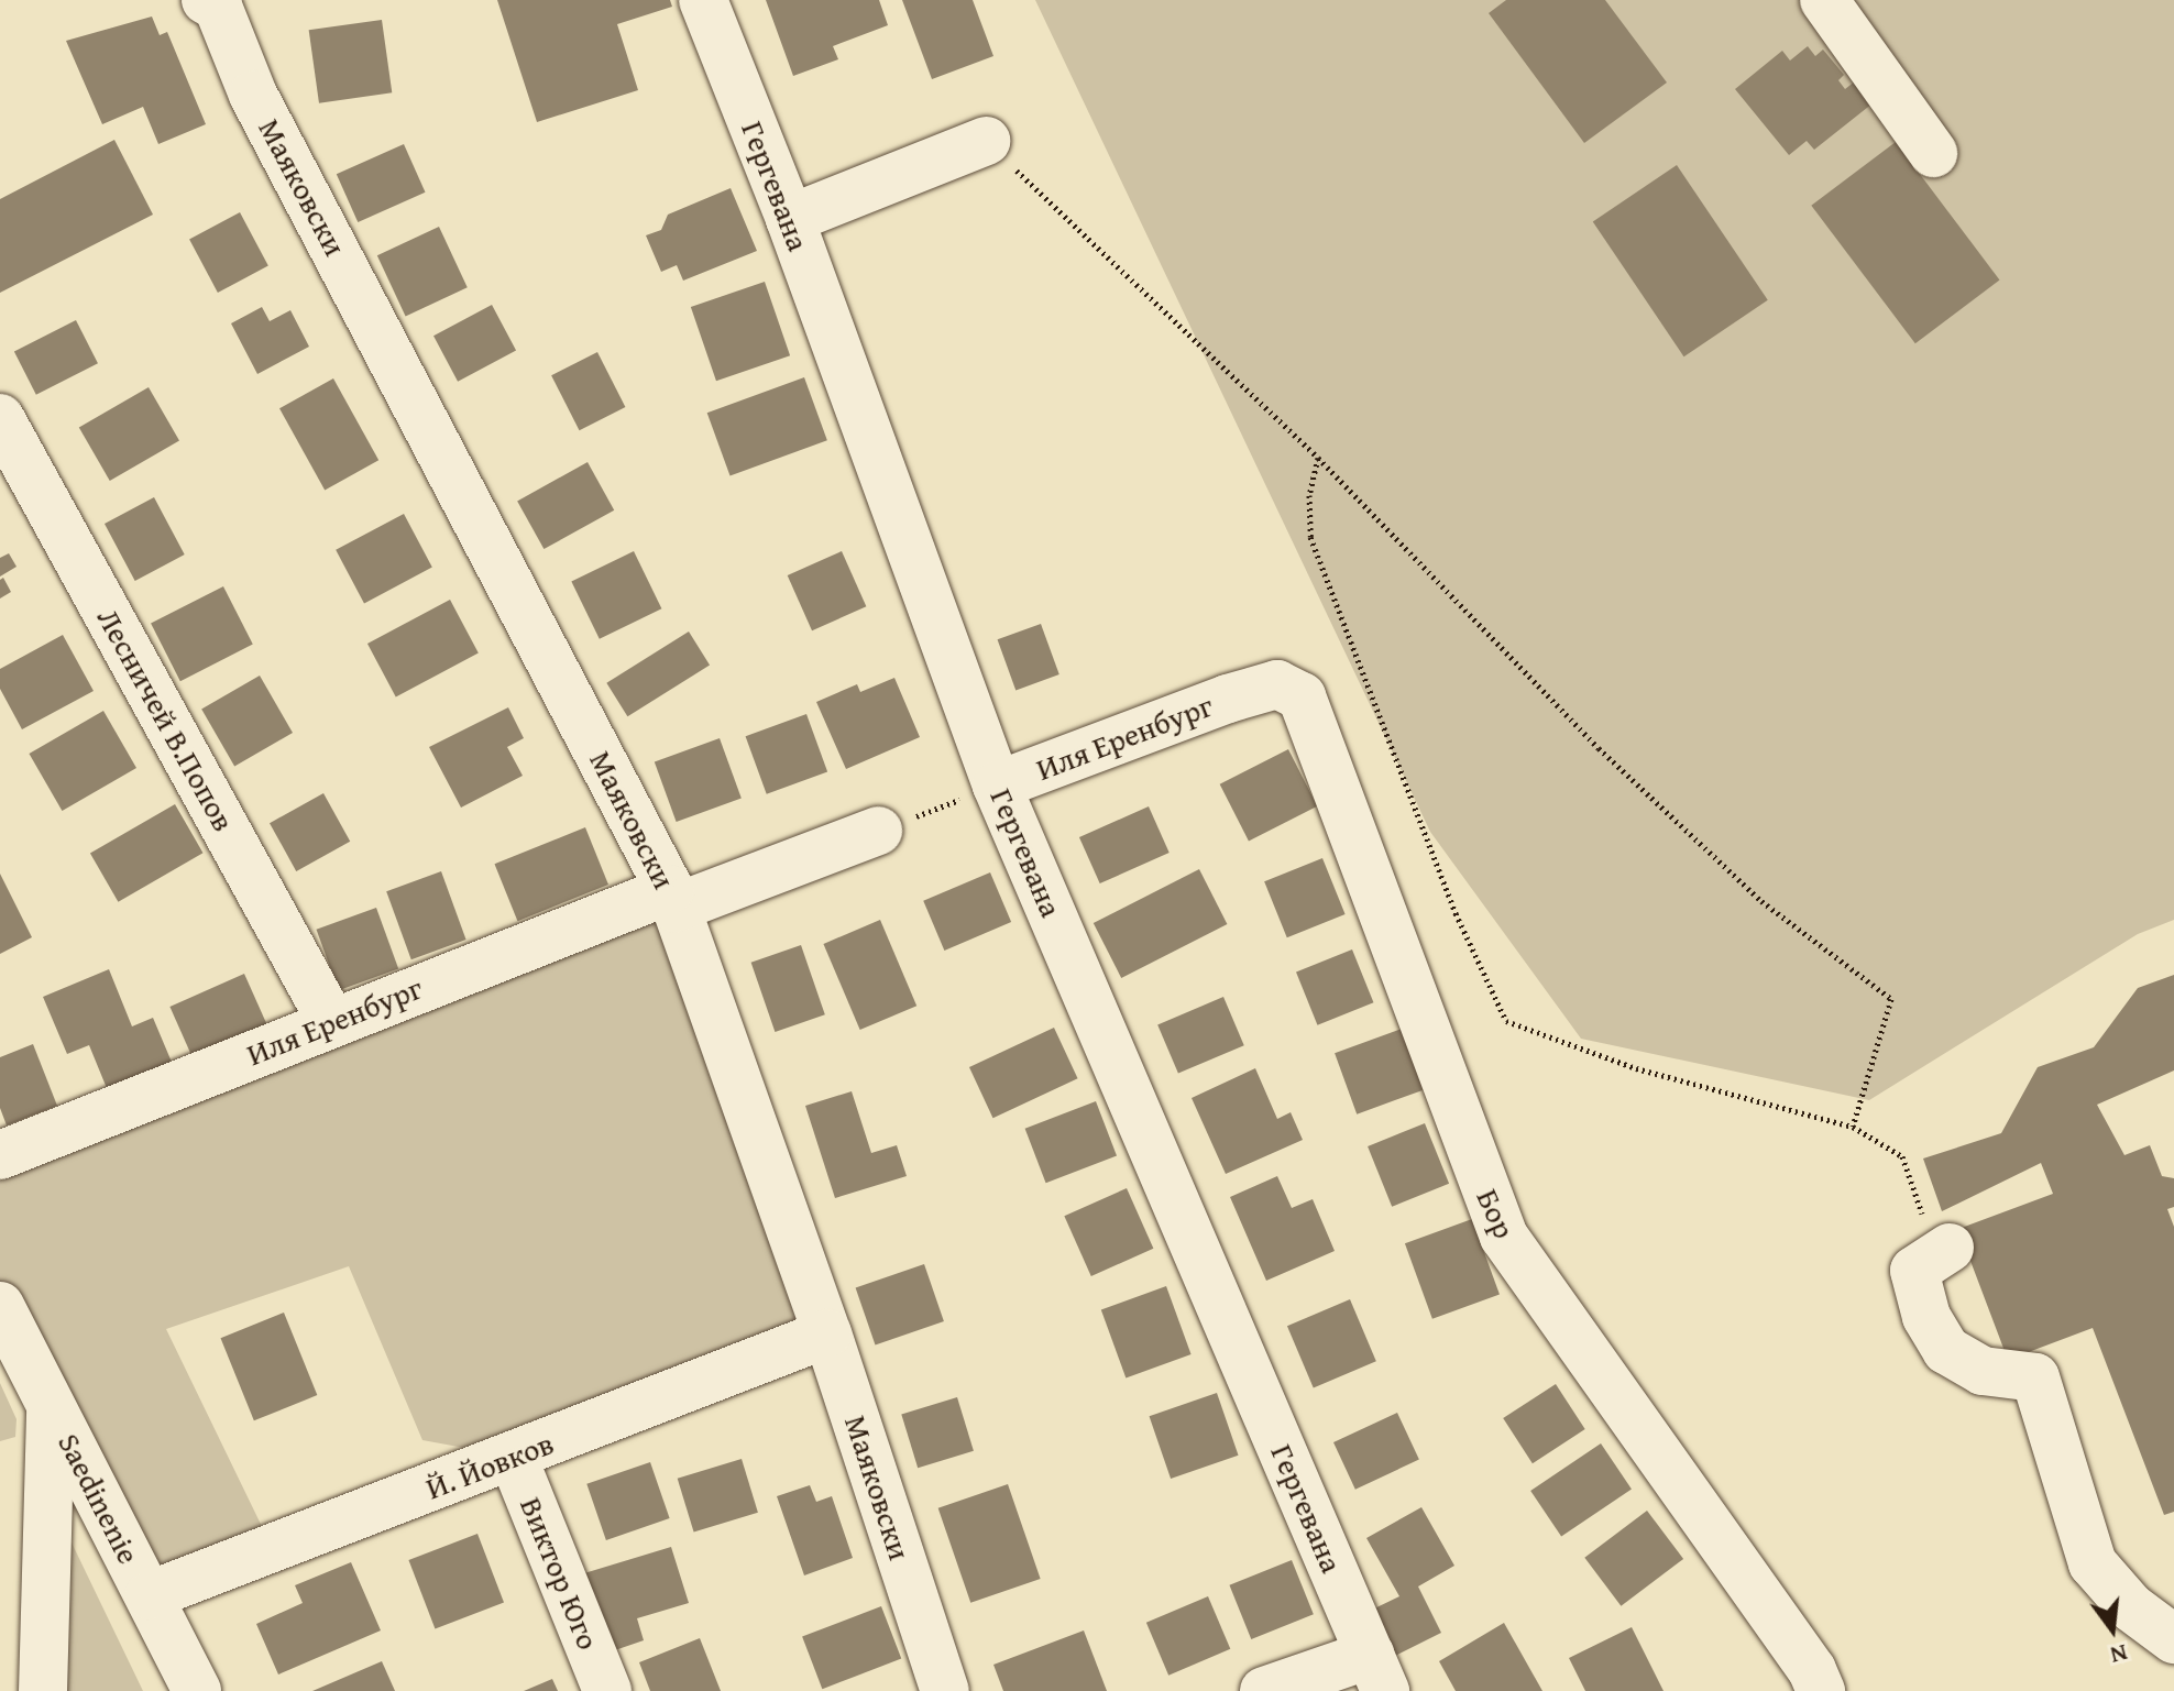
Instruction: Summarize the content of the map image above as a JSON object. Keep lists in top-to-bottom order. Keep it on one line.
{"streets":{"street":["Гергевана","Маяковски","Лесничей В.Попов","Иля Еренбург","Бор","Й. Йовков","Saedinenie","Виктор Юго"]},"crossings":[["Гергевана","Иля Еренбург"],["Маяковски","Иля Еренбург"],["Маяковски","Й. Йовков"],["Лесничей В.Попов","Иля Еренбург"],["Иля Еренбург","Бор"],["Й. Йовков","Saedinenie"],["Й. Йовков","Виктор Юго"]],"north":"bottom"}
